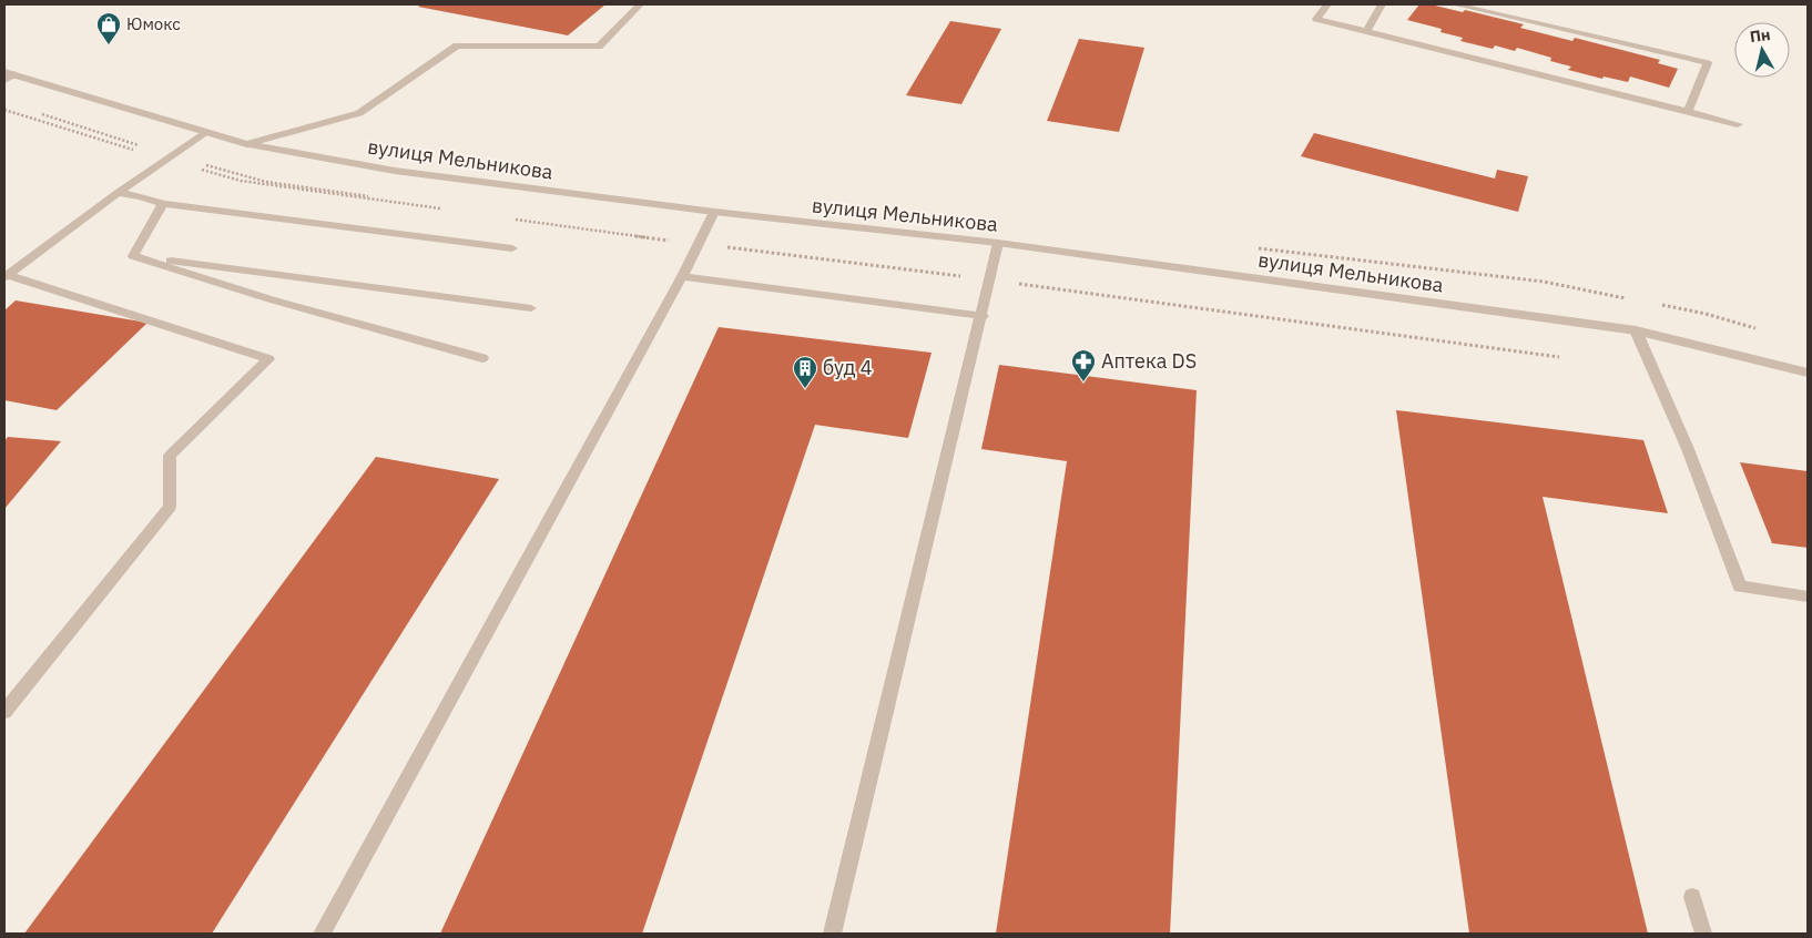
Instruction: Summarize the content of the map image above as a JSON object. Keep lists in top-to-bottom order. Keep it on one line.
{"streets":{"street":["вулиця Мельникова"]},"places":{"shop":["Юмокс"],"pharmacy":["Аптека DS"],"building":["буд 4"]},"north":"top"}
